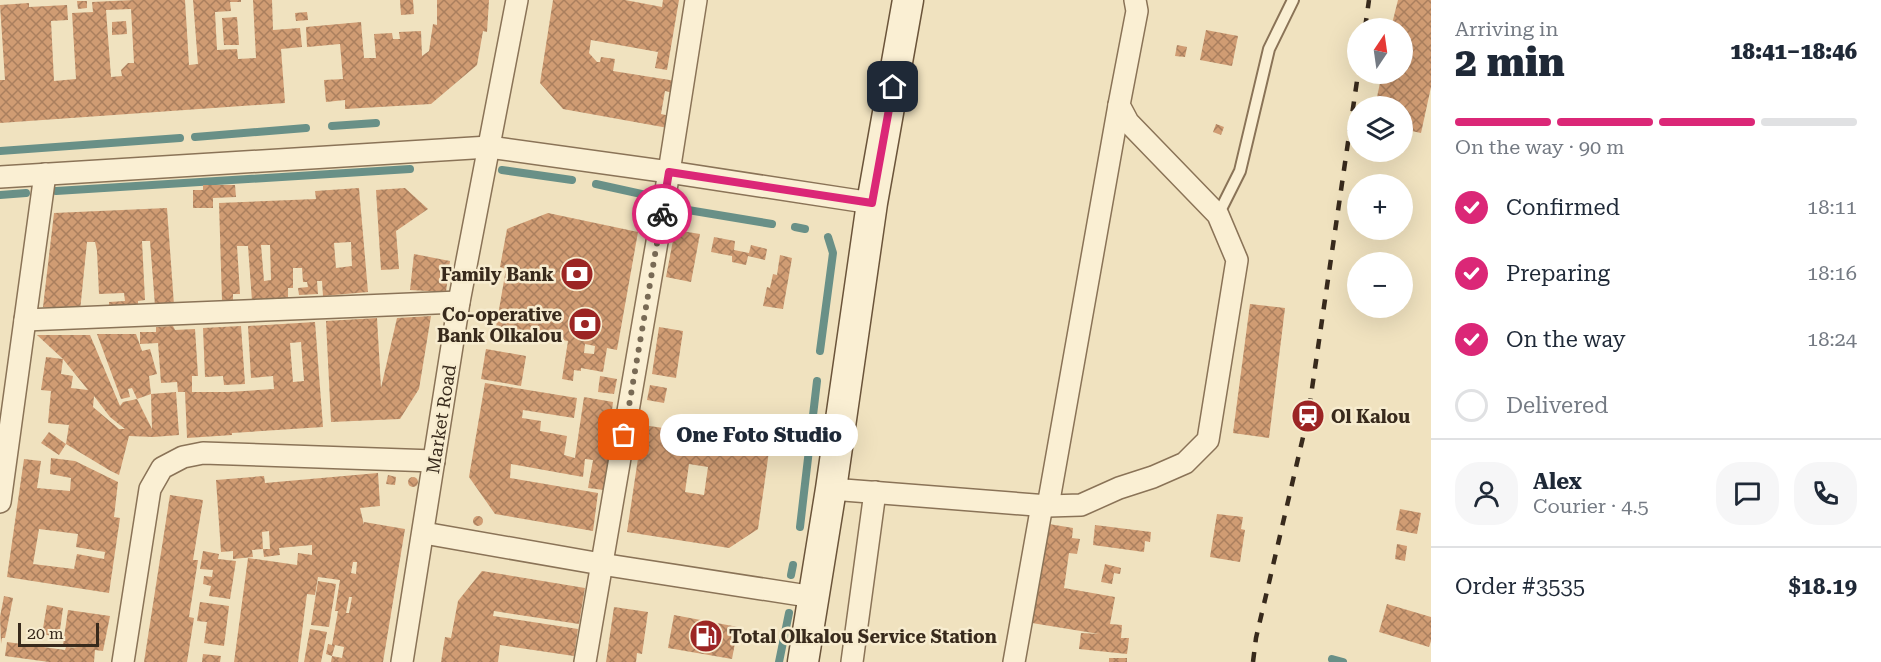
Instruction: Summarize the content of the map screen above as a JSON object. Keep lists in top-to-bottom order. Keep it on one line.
{"streets":{"street":["Market Road"]},"places":{"bank":["Family Bank","Co-operative Bank Olkalou"],"station":["Ol Kalou"],"other":["One Foto Studio"],"fuel station":["Total Olkalou Service Station"]},"scale_bar":"20 m","north":"top","page":{"heading":["2 min","Arriving in","18:41–18:46"],"panel":["Alex","Courier · 4.5","Order #3535","$18.19"],"map_buttons":["+","−"],"bar":"On the way · 90 m","list":[["Confirmed","18:11"],["Preparing","18:16"],["On the way","18:24"],"Delivered"],"bubble":"One Foto Studio","scale":"20 m"}}
